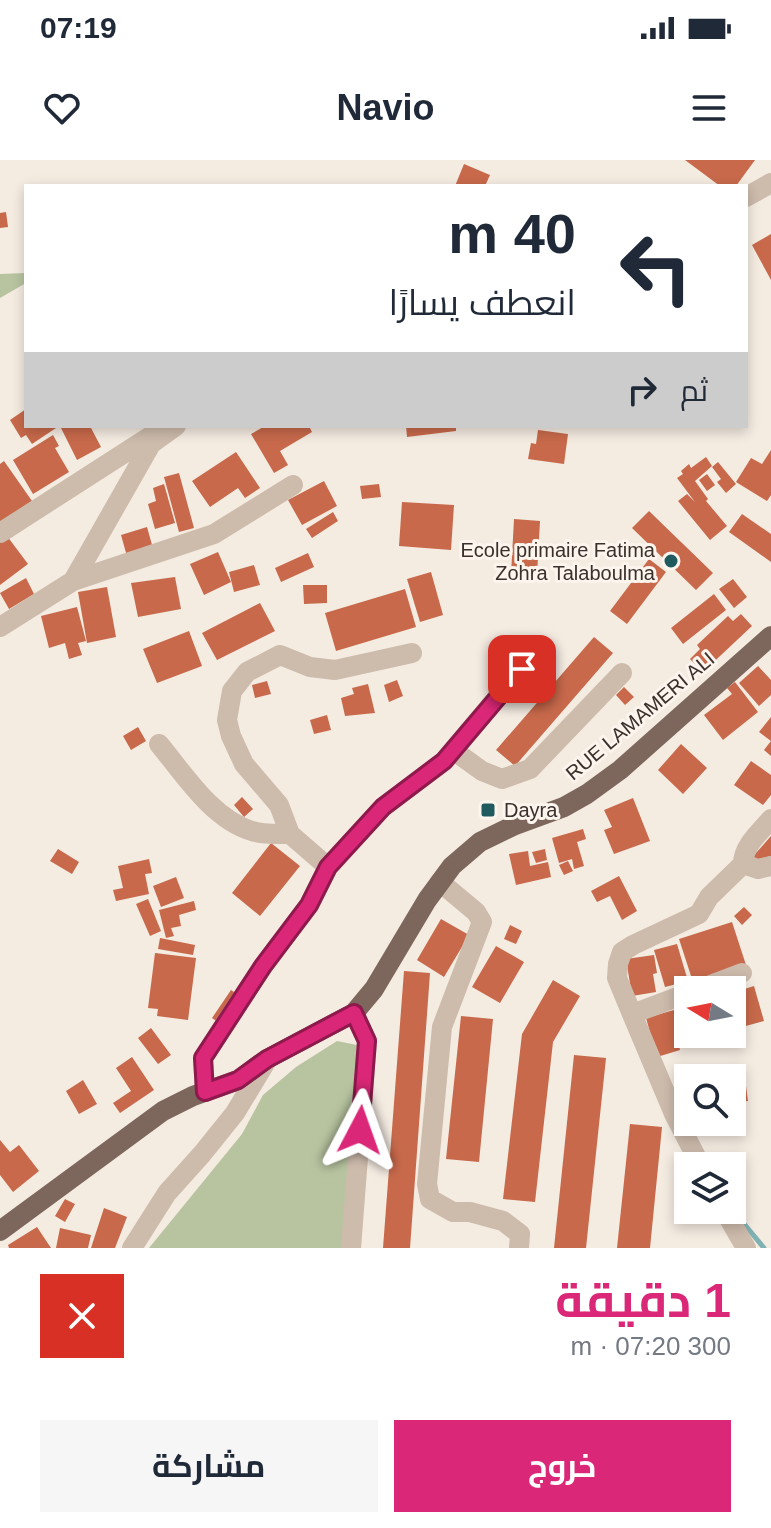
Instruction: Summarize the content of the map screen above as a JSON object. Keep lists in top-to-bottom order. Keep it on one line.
{"streets":{"main road":["RUE LAMAMERI ALI"]},"places":{"other":["Ecole primaire Fatima Zohra Talaboulma"],"transit":["Dayra"]},"north":"left","page":{"status":"07:19","header":"Navio","turn":["40 m","انعطف يسارًا"],"then":"ثم","heading":["1 دقيقة","300 m · 07:20"],"buttons":["خروج","مشاركة"]}}
